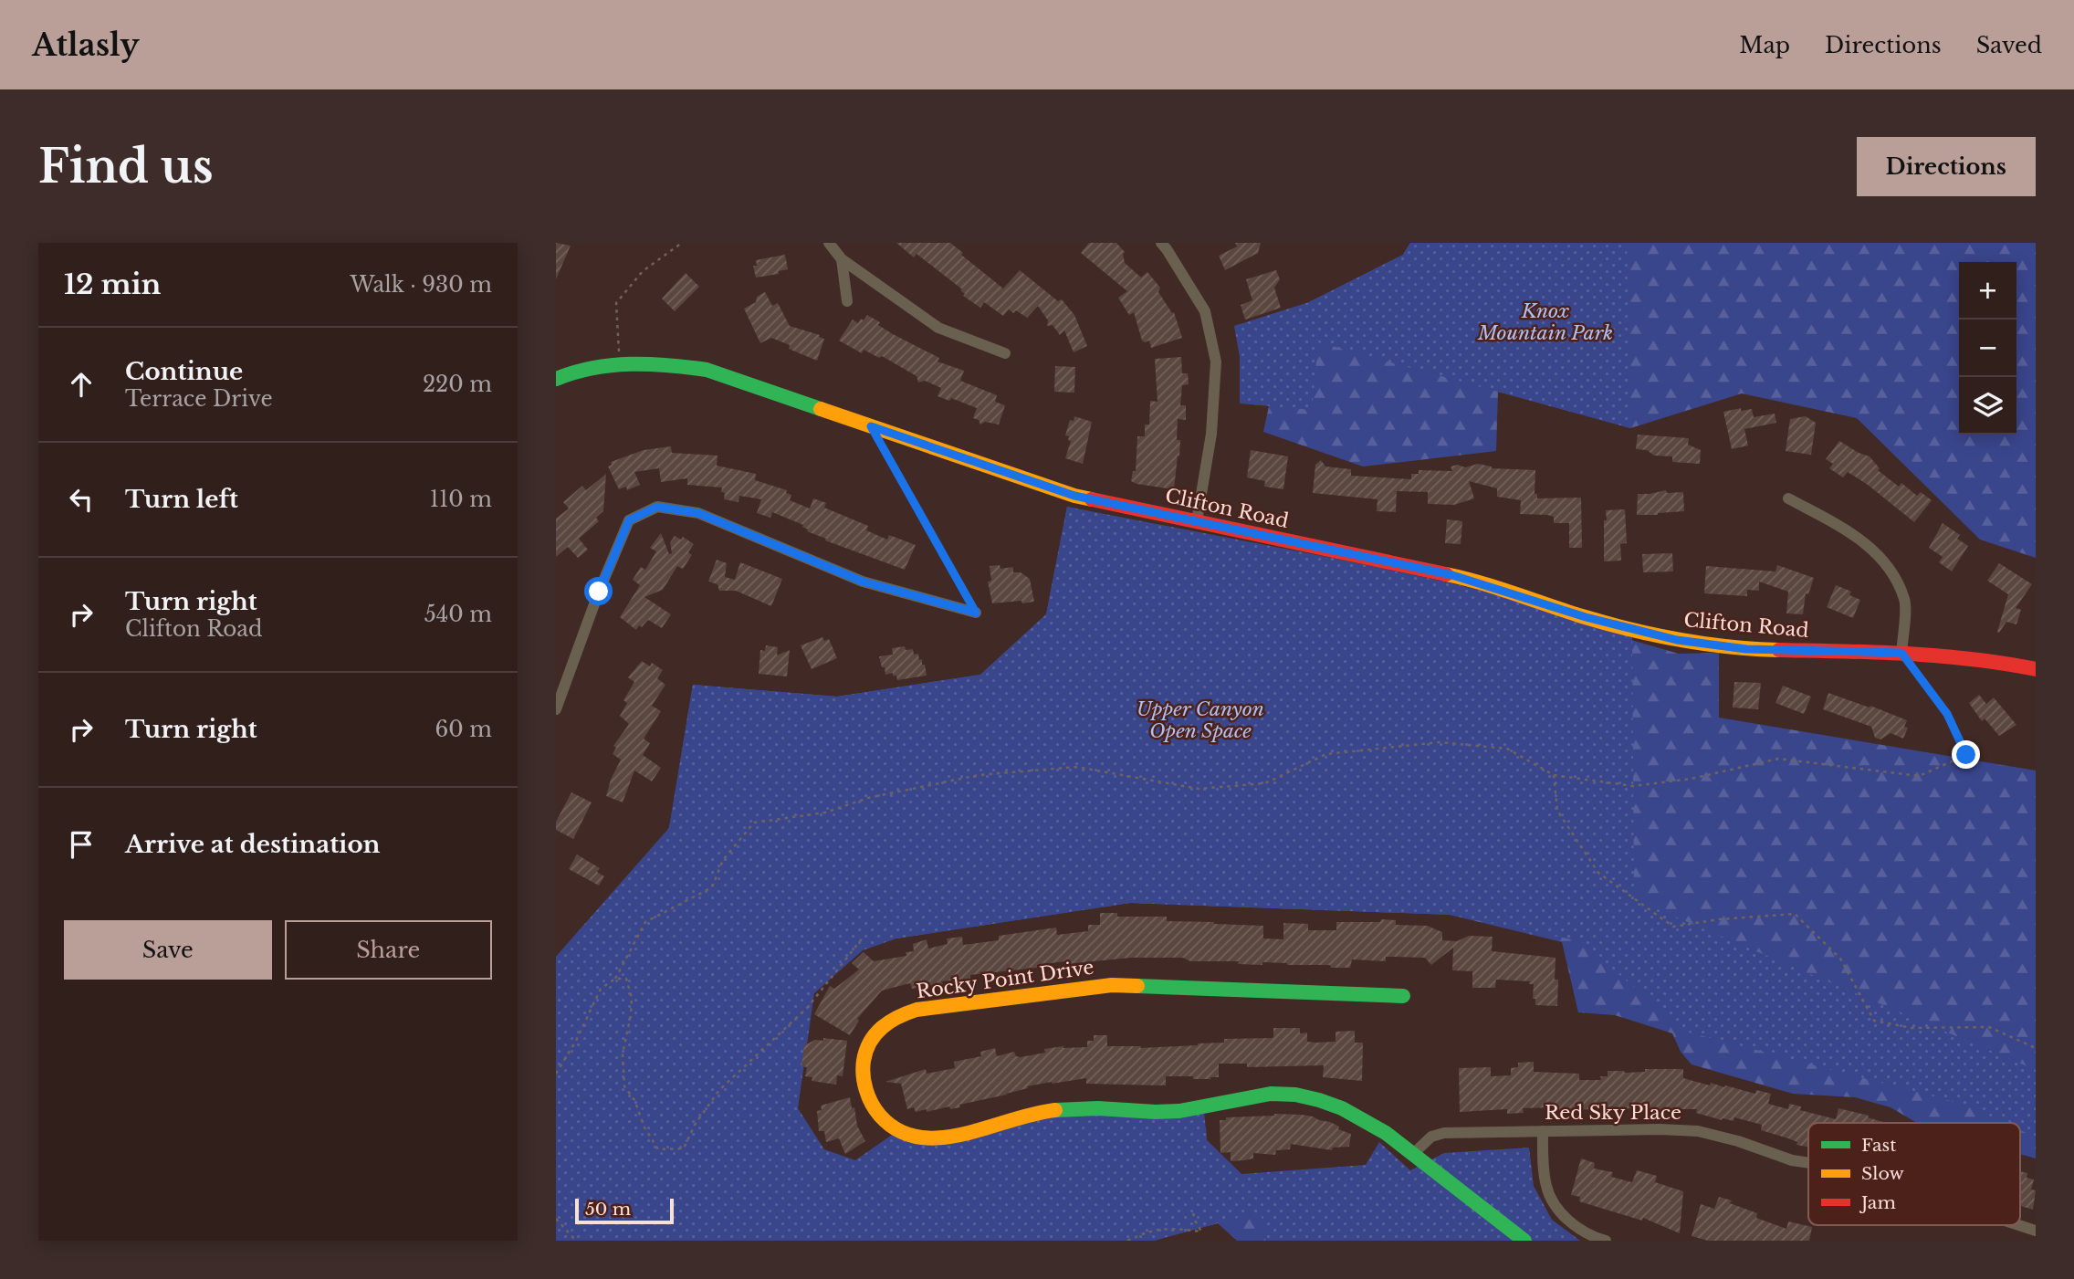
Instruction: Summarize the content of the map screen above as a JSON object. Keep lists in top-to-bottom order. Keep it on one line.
{"streets":{"street":["Clifton Road","Rocky Point Drive","Red Sky Place"]},"crossings":[["Rocky Point Drive","Red Sky Place"]],"parks":["Knox Mountain Park","Upper Canyon Open Space"],"legend":["Fast","Slow","Jam"],"scale_bar":"50 m","page":{"header":"Atlasly","nav":["Map","Directions","Saved"],"buttons":["Directions",["Save","Share"]],"title":"Find us","heading":["12 min","Walk · 930 m"],"map_buttons":["+","−"],"list":[["Continue","Terrace Drive","220 m"],["Turn left","110 m"],["Turn right","Clifton Road","540 m"],["Turn right","60 m"],"Arrive at destination"],"scale":"50 m"}}
